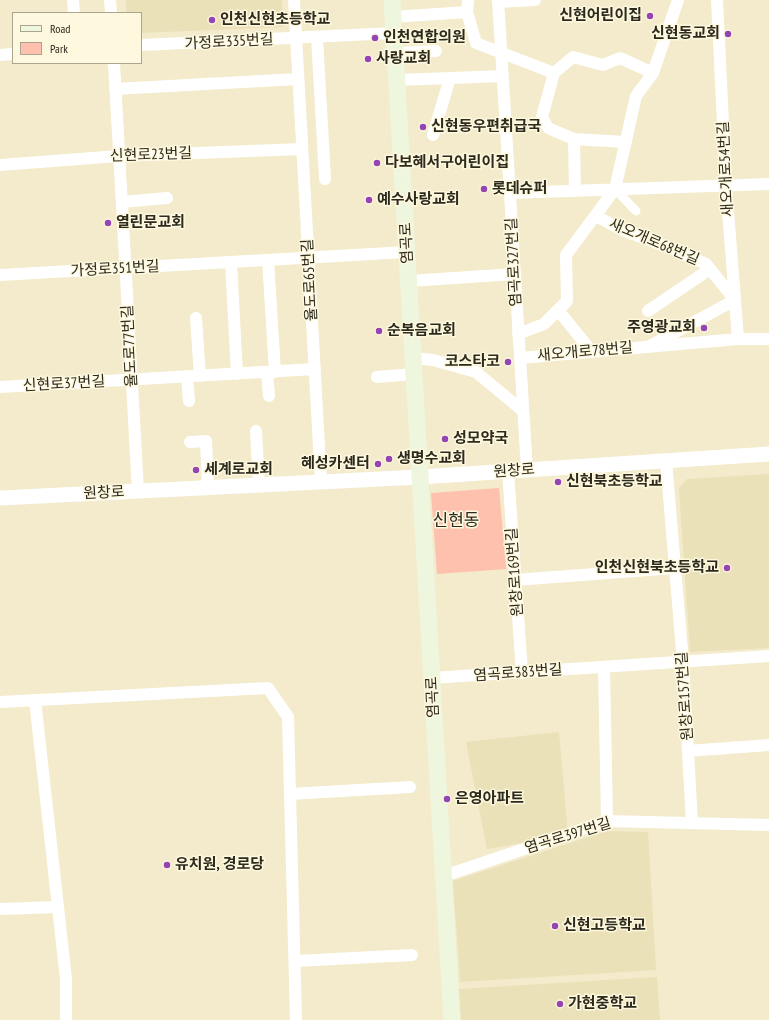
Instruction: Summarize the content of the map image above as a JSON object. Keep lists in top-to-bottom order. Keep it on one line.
{"streets":{"main road":["염곡로"],"street":["가정로335번길","신현로23번길","새오개로54번길","새오개로68번길","염곡로327번길","가정로351번길","율도로65번길","율도로77번길","새오개로78번길","신현로37번길","원창로","원창로169번길","염곡로383번길","원창로157번길","염곡로397번길"]},"crossings":[["가정로335번길","염곡로"],["가정로335번길","율도로65번길"],["신현로23번길","율도로65번길"],["신현로23번길","율도로77번길"],["새오개로54번길","새오개로68번길"],["새오개로54번길","새오개로78번길"],["새오개로68번길","염곡로327번길"],["염곡로","가정로351번길"],["염곡로","원창로"],["염곡로","염곡로383번길"],["염곡로","염곡로397번길"],["염곡로327번길","새오개로78번길"],["염곡로327번길","원창로"],["가정로351번길","율도로65번길"],["가정로351번길","율도로77번길"],["율도로65번길","신현로37번길"],["율도로65번길","원창로"],["율도로77번길","신현로37번길"],["율도로77번길","원창로"],["원창로","원창로169번길"],["원창로","원창로157번길"],["원창로169번길","염곡로383번길"],["염곡로383번길","원창로157번길"],["원창로157번길","염곡로397번길"]],"districts":["신현동"],"places":["신현어린이집","인천신현초등학교","신현동교회","인천연합의원","사랑교회","신현동우편취급국","다보혜서구어린이집","롯데슈퍼","예수사랑교회","열린문교회","주영광교회","순복음교회","코스타코","성모약국","생명수교회","혜성카센터","세계로교회","신현북초등학교","인천신현북초등학교","은영아파트","유치원, 경로당","신현고등학교","가현중학교"],"legend":["Road","Park"]}
